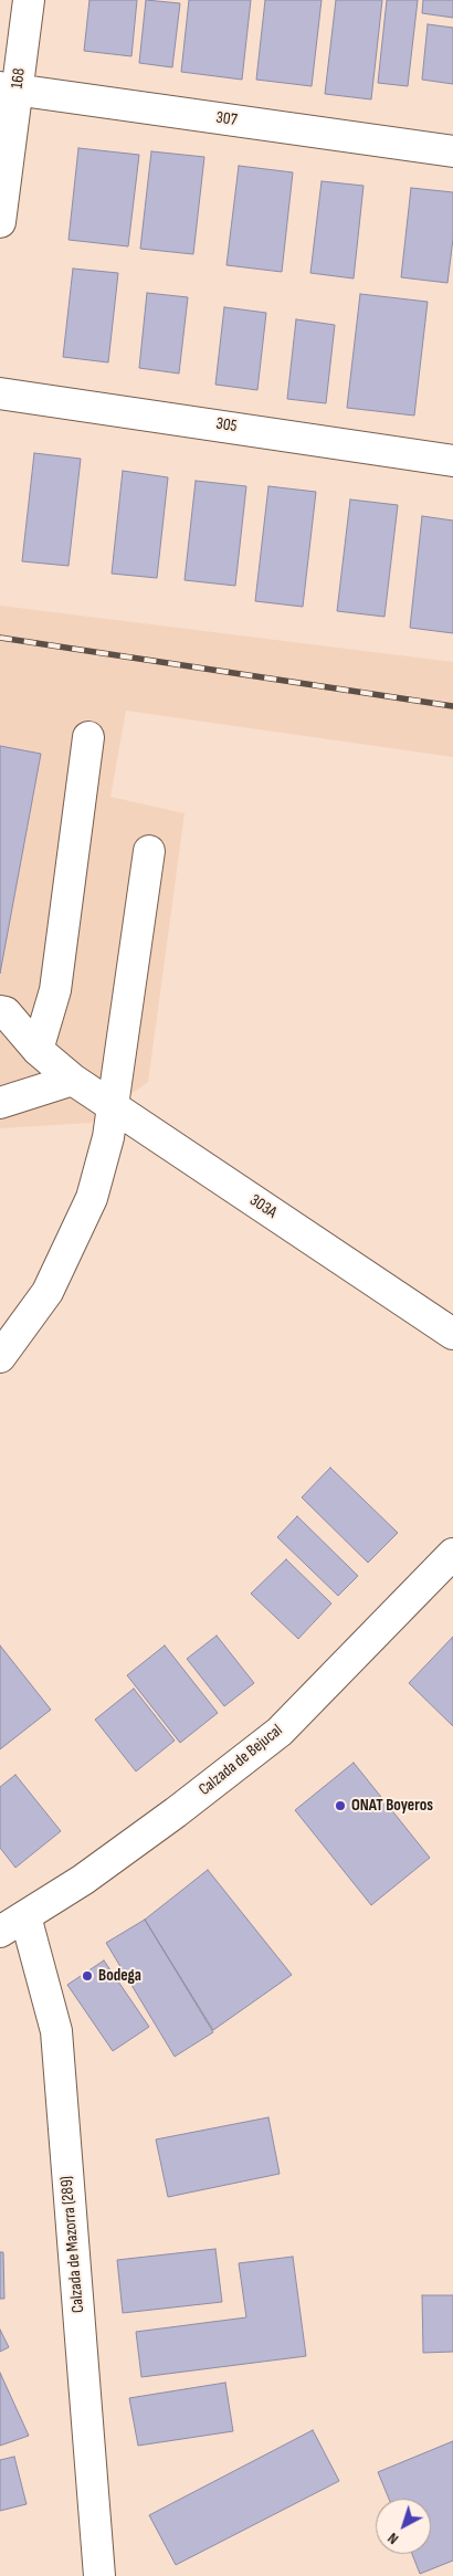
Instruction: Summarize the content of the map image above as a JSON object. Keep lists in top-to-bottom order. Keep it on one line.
{"streets":{"street":["168","307","305","303A","Calzada de Bejucal","Calzada de Mazorra (289)"]},"crossings":[["168","307"],["Calzada de Bejucal","Calzada de Mazorra (289)"]],"places":["ONAT Boyeros","Bodega"],"north":"bottom left"}
